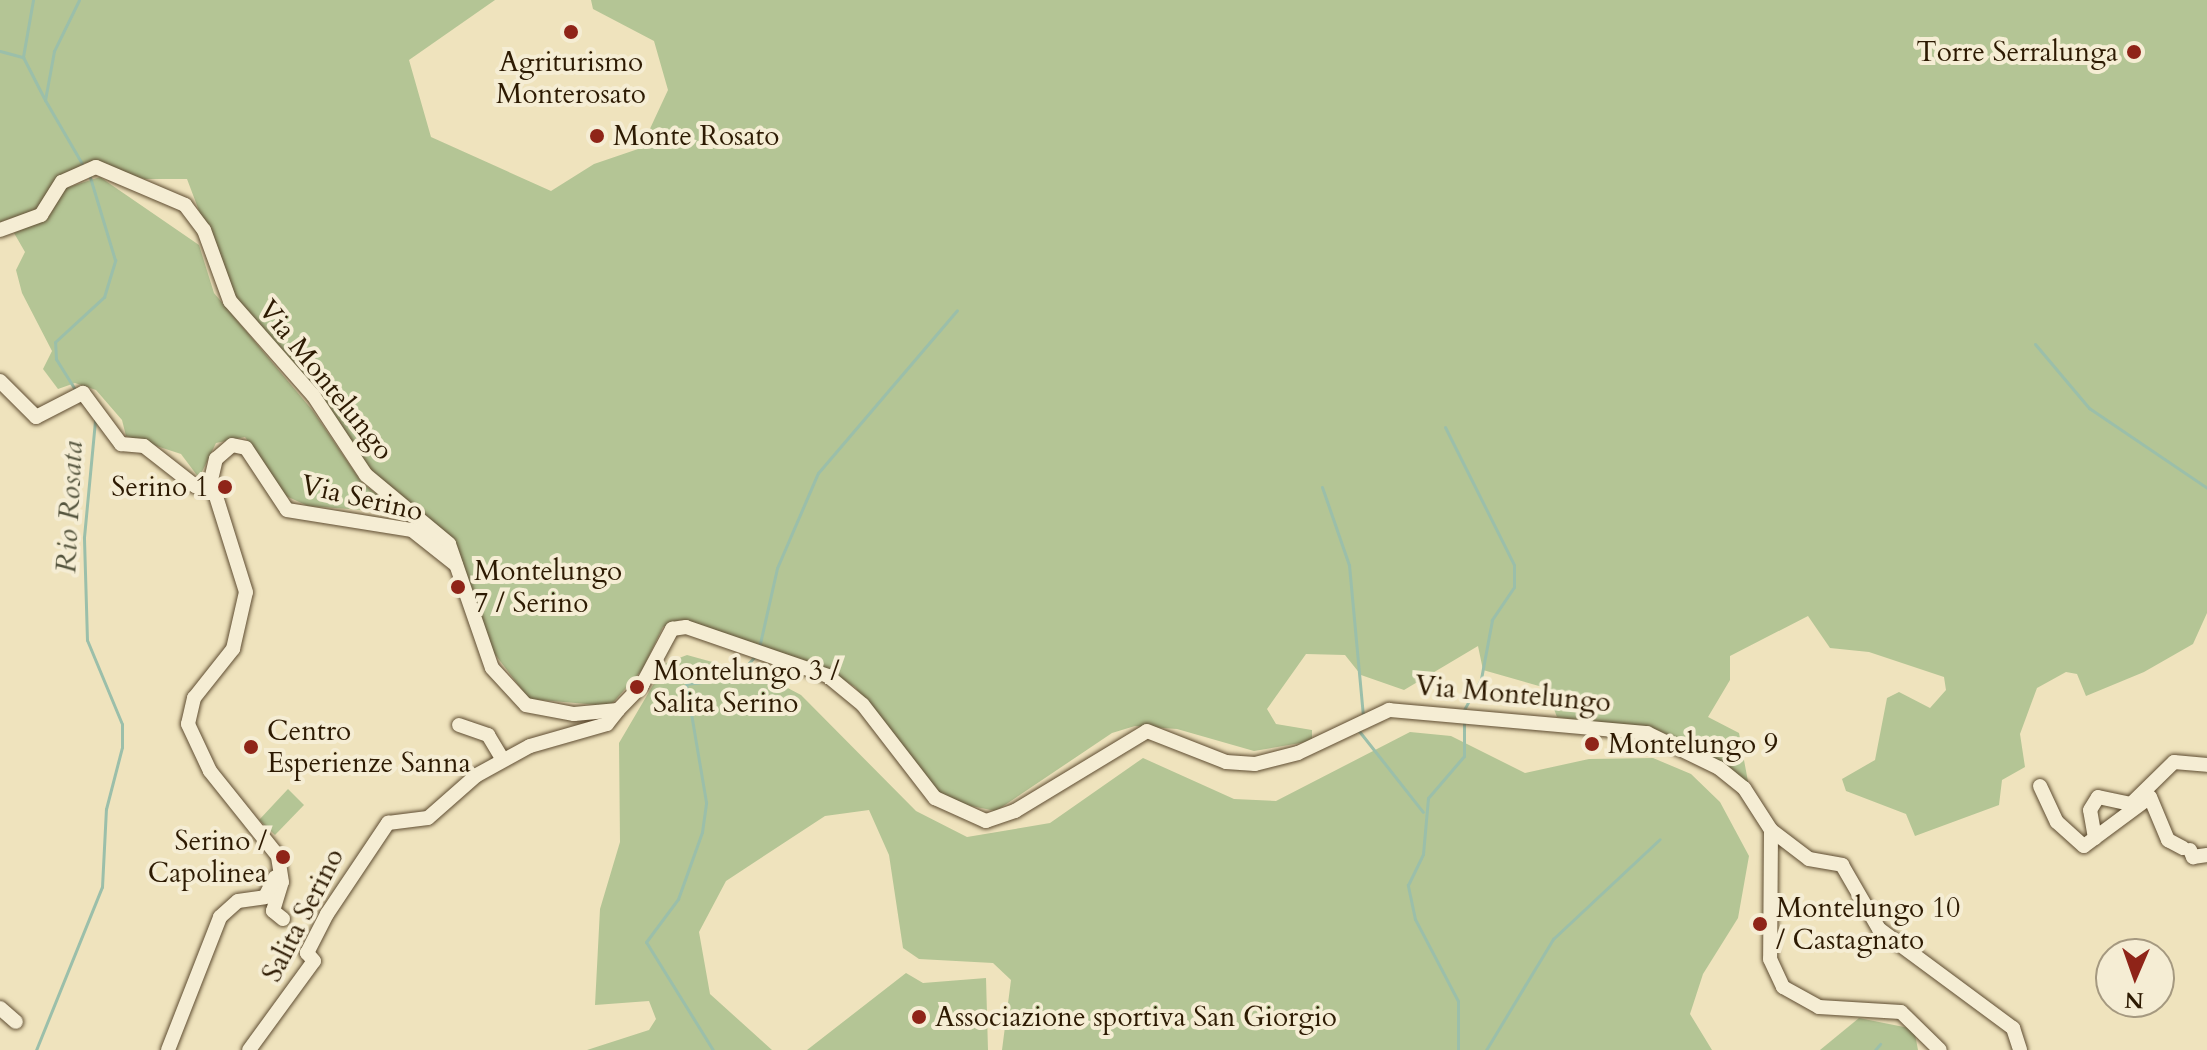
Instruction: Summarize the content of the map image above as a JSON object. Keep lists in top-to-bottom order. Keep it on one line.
{"streets":{"street":["Via Montelungo","Via Serino","Salita Serino"]},"crossings":[["Via Montelungo","Via Serino"],["Via Montelungo","Salita Serino"]],"water":["Rio Rosata"],"places":["Agriturismo Monterosato","Torre Serralunga","Monte Rosato","Serino 1","Montelungo 7 / Serino","Montelungo 3 / Salita Serino","Montelungo 9","Centro Esperienze Sanna","Serino / Capolinea","Montelungo 10 / Castagnato","Associazione sportiva San Giorgio"],"north":"bottom"}
